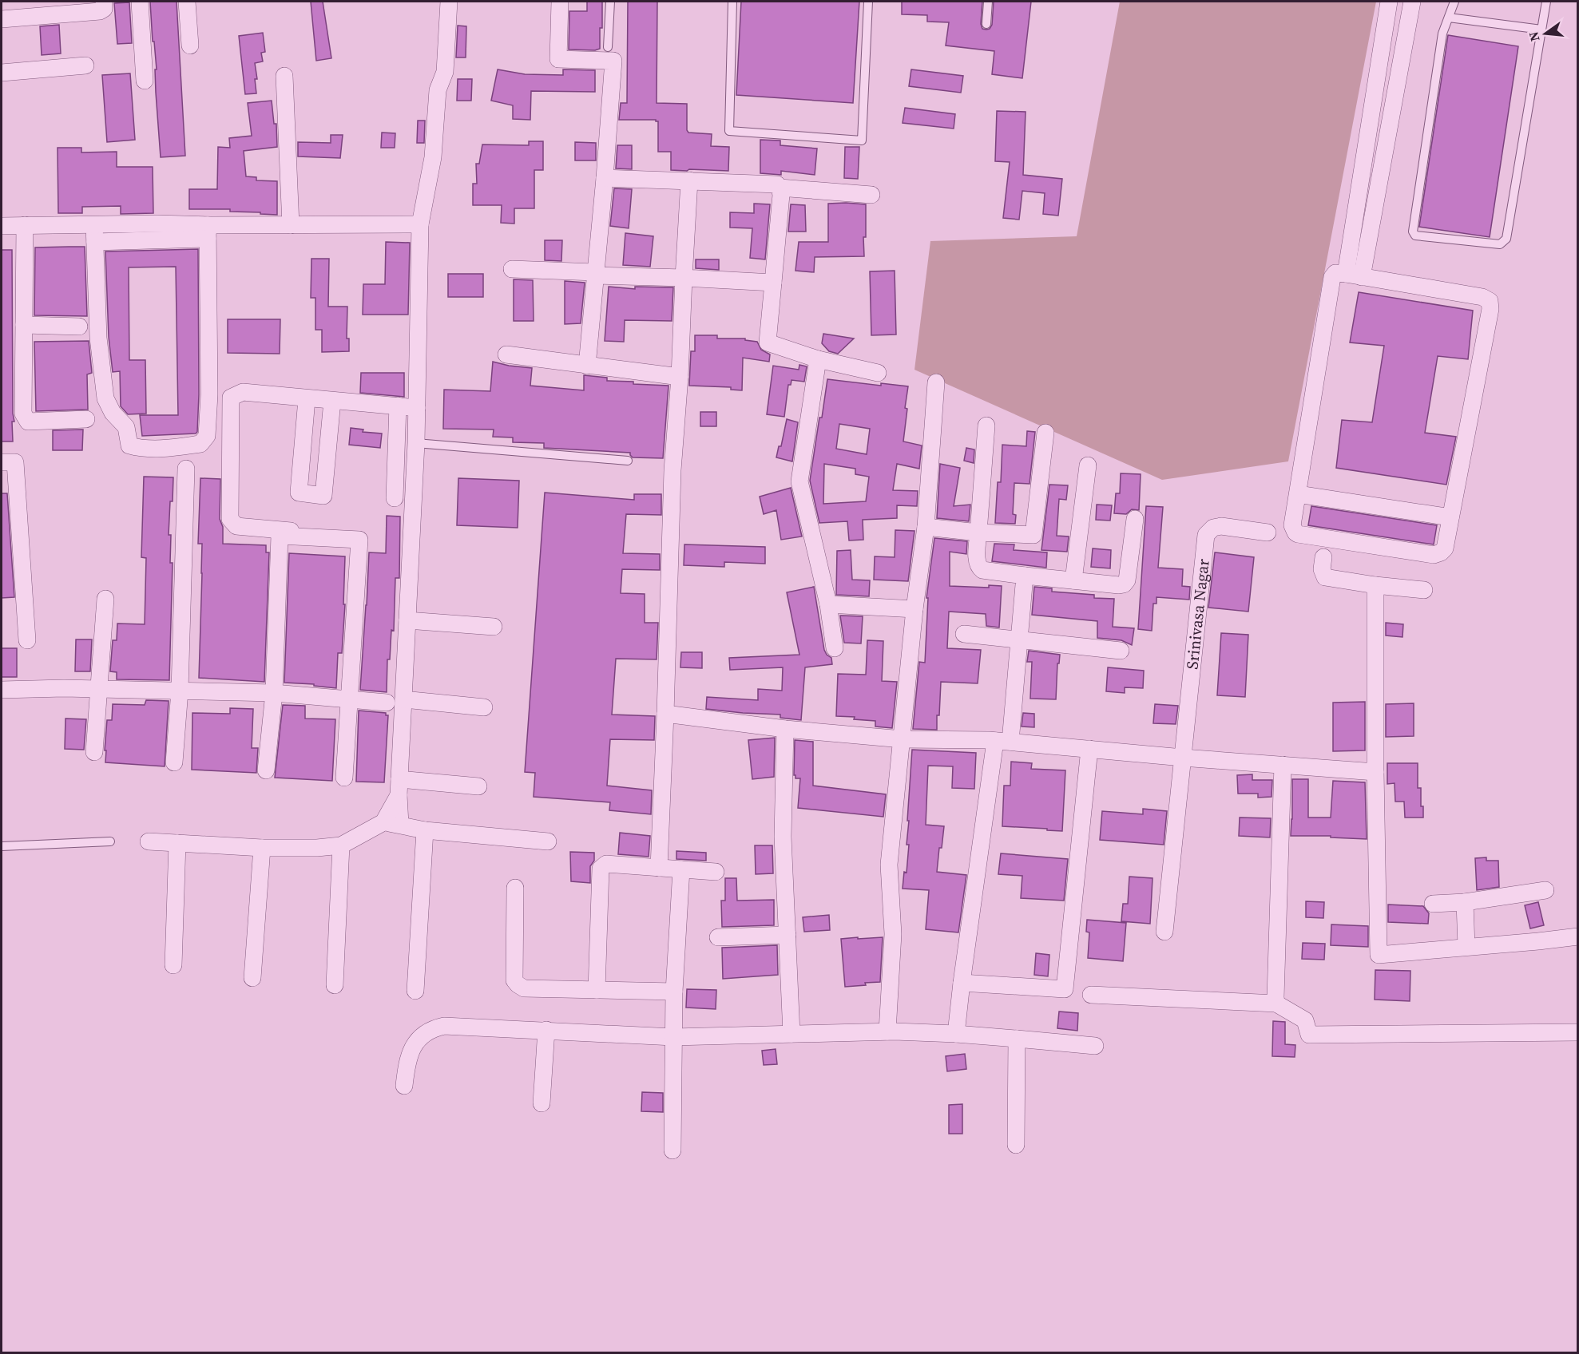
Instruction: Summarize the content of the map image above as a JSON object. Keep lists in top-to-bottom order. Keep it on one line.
{"streets":{"street":["Srinivasa Nagar"]},"north":"left"}
